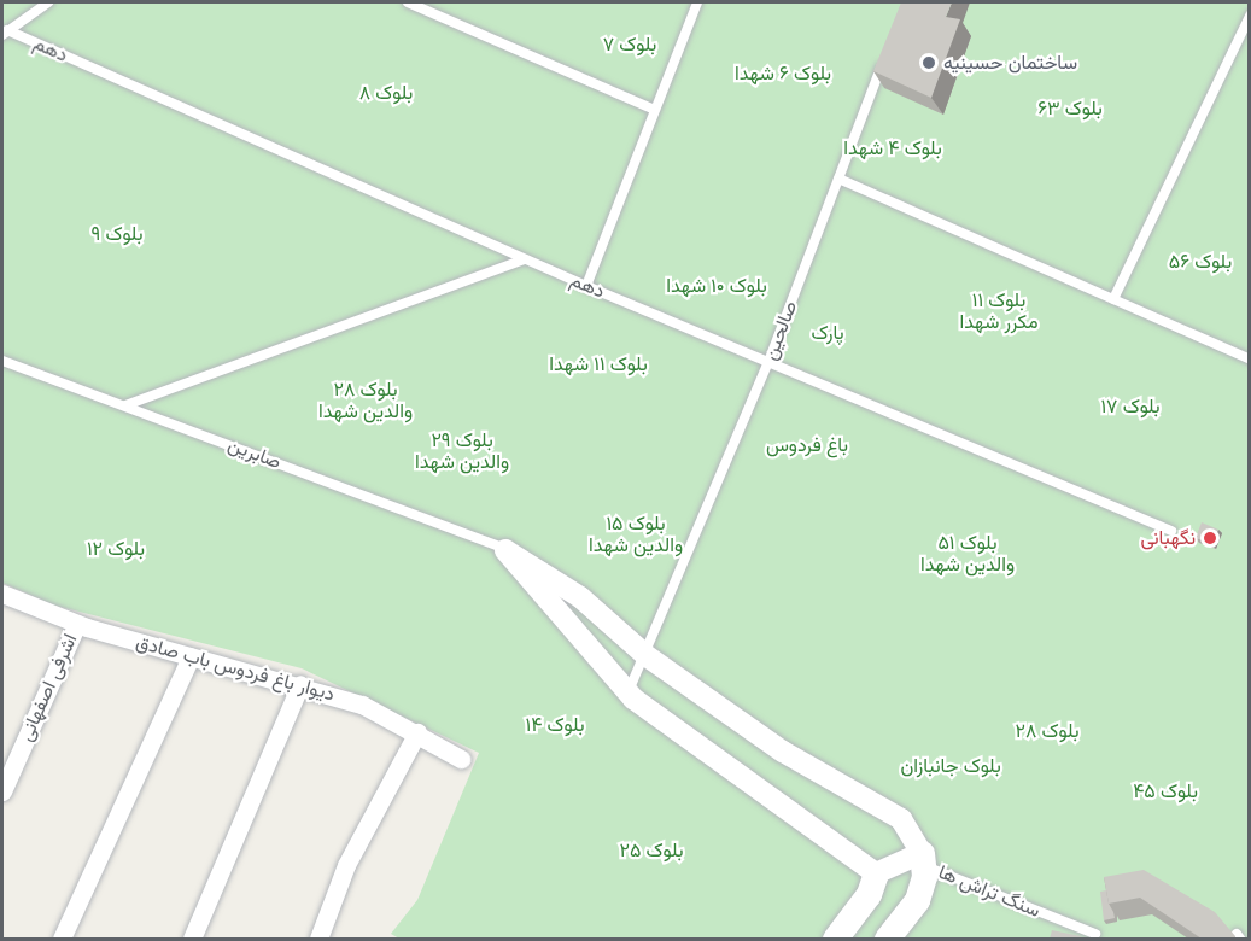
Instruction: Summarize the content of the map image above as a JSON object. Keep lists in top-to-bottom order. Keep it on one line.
{"streets":{"street":["دیوار باغ فردوس باب صادق","اشرفی اصفهانی"],"lane":["دهم","صالحین","صابرین","سنگ تراش ها"]},"crossings":[["دهم","صالحین"],["دیوار باغ فردوس باب صادق","اشرفی اصفهانی"]],"parks":["بلوک ۷","بلوک ۶ شهدا","بلوک ۸","بلوک ۶۳","بلوک ۴ شهدا","بلوک ۹","بلوک ۵۶","بلوک ۱۰ شهدا","بلوک ۱۱ مکرر شهدا","پارک","بلوک ۱۱ شهدا","بلوک ۲۸ والدین شهدا","بلوک ۱۷","بلوک ۲۹ والدین شهدا","باغ فردوس","بلوک ۱۵ والدین شهدا","بلوک ۵۱ والدین شهدا","بلوک ۱۲","بلوک ۱۴","بلوک ۲۸","بلوک جانبازان","بلوک ۴۵","بلوک ۲۵"],"places":["ساختمان حسینیه","نگهبانی"]}
